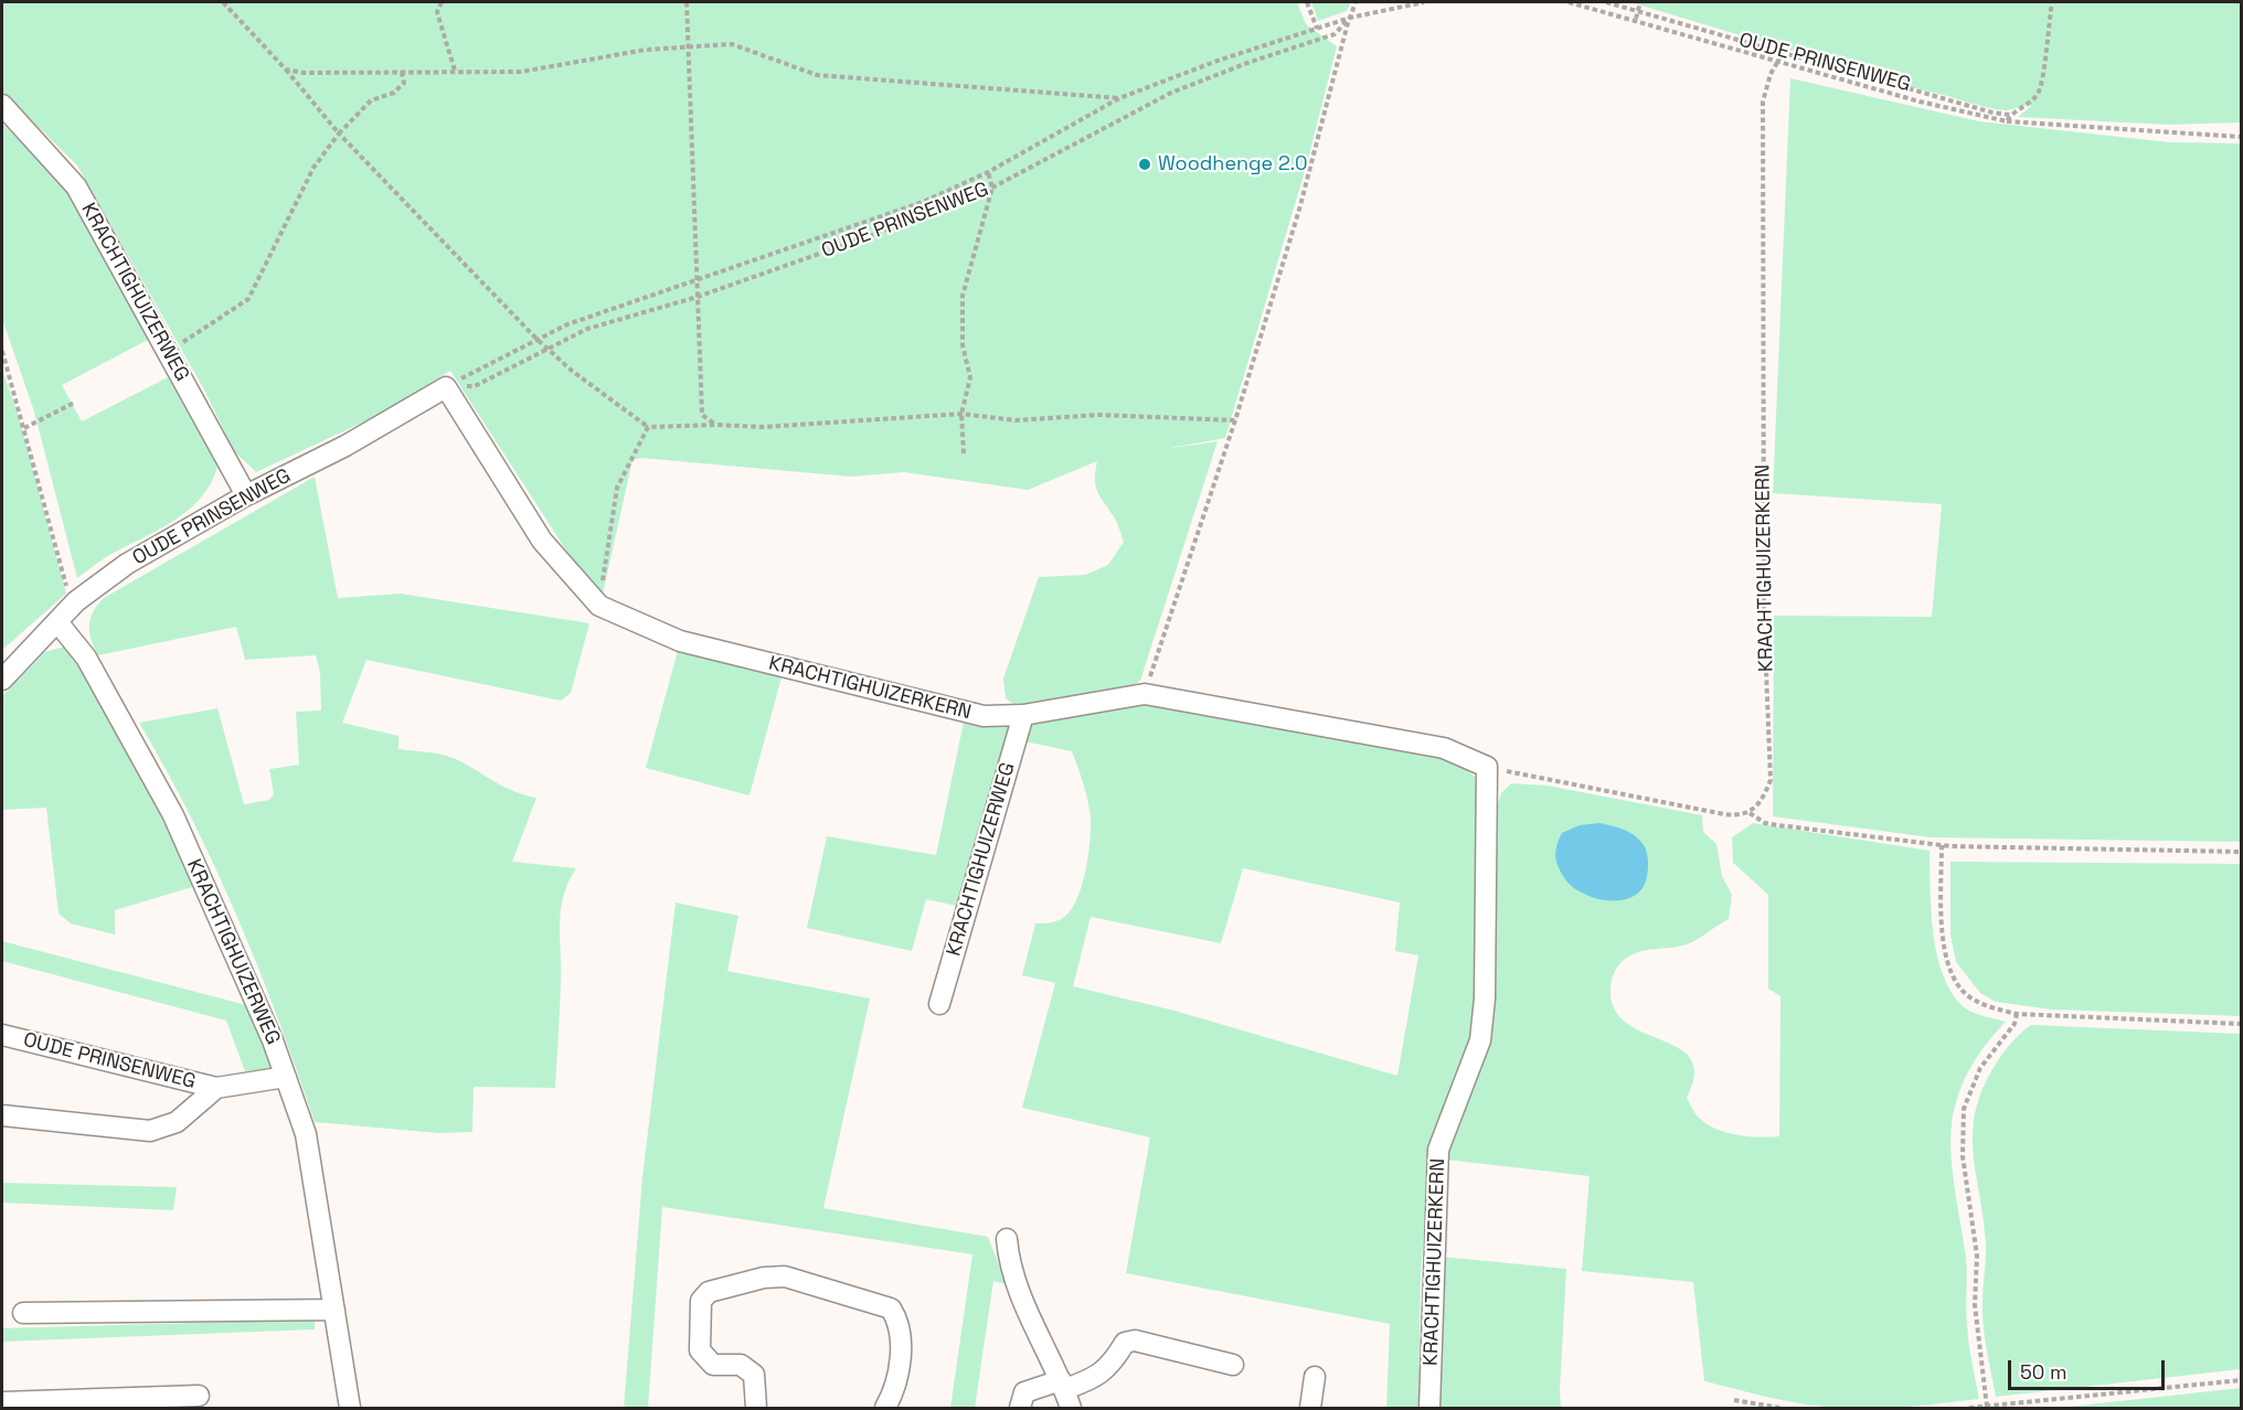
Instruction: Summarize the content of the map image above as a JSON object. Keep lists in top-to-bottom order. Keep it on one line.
{"streets":{"street":["OUDE PRINSENWEG","KRACHTIGHUIZERWEG","KRACHTIGHUIZERKERN"]},"crossings":[["OUDE PRINSENWEG","KRACHTIGHUIZERWEG"],["OUDE PRINSENWEG","KRACHTIGHUIZERKERN"],["KRACHTIGHUIZERWEG","KRACHTIGHUIZERKERN"]],"places":["Woodhenge 2.0"],"scale_bar":"50 m"}
